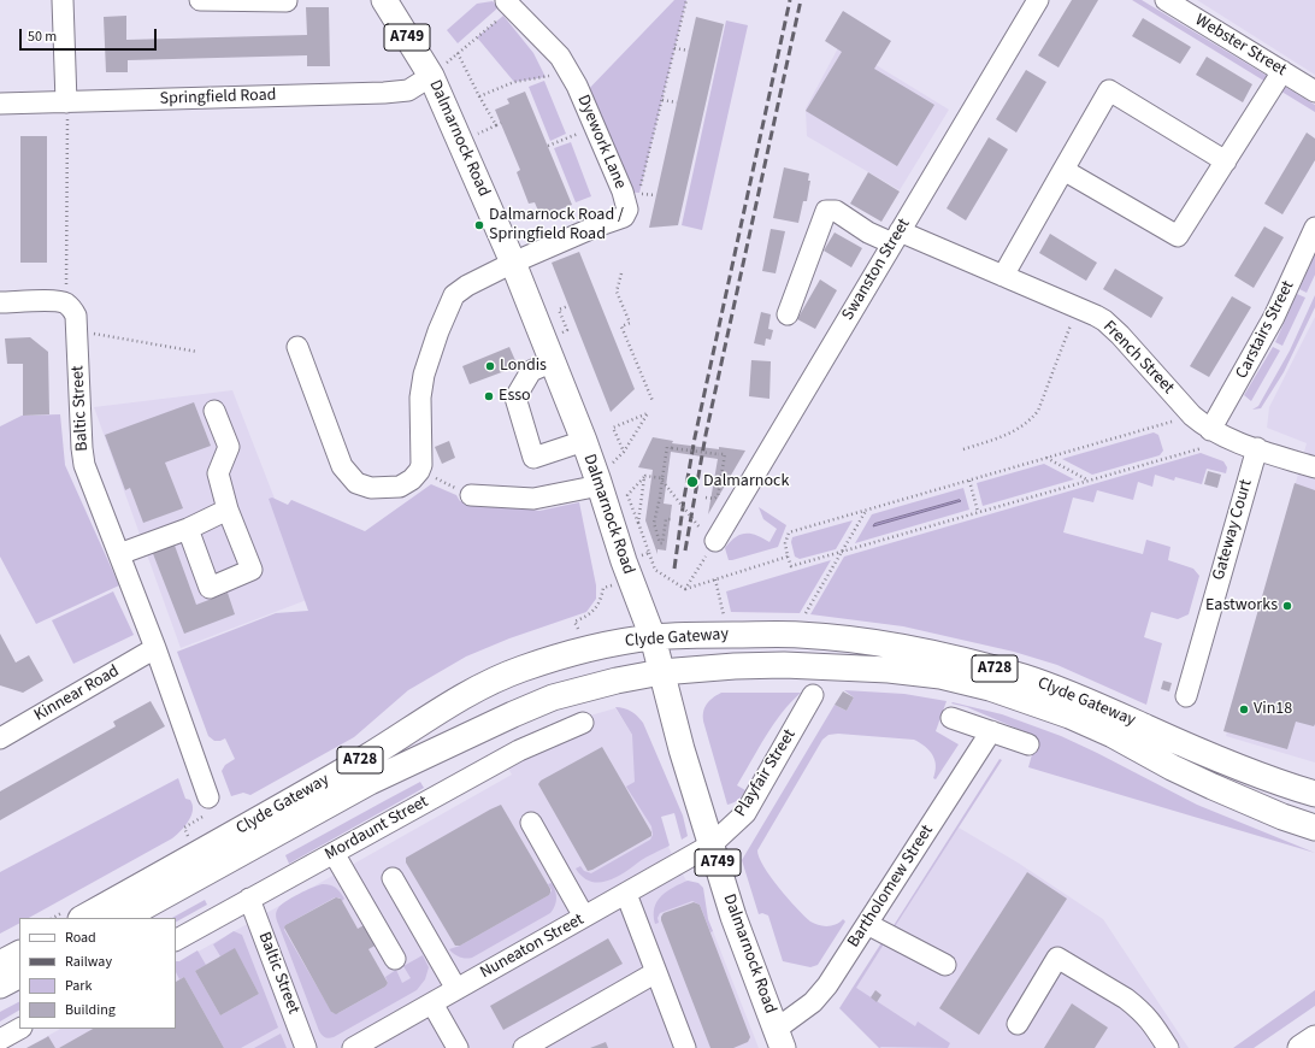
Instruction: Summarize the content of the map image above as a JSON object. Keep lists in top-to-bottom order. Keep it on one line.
{"streets":{"main road":["A749","Dalmarnock Road","Clyde Gateway","A728"],"street":["Webster Street","Springfield Road","Dyework Lane","Swanston Street","Carstairs Street","French Street","Baltic Street","Gateway Court","Kinnear Road","Playfair Street","Mordaunt Street","Bartholomew Street","Nuneaton Street"]},"crossings":[["Springfield Road","Dalmarnock Road"],["Dalmarnock Road","Dyework Lane"],["Dalmarnock Road","Clyde Gateway"],["Dalmarnock Road","Playfair Street"],["Dalmarnock Road","Bartholomew Street"],["Dalmarnock Road","Nuneaton Street"],["Swanston Street","French Street"],["Carstairs Street","French Street"],["French Street","Gateway Court"],["Baltic Street","Kinnear Road"],["Baltic Street","Mordaunt Street"],["Playfair Street","Nuneaton Street"]],"places":["Dalmarnock Road / Springfield Road","Londis","Esso","Dalmarnock","Eastworks","Vin18"],"legend":["Road","Railway","Park","Building"],"scale_bar":"50 m"}
